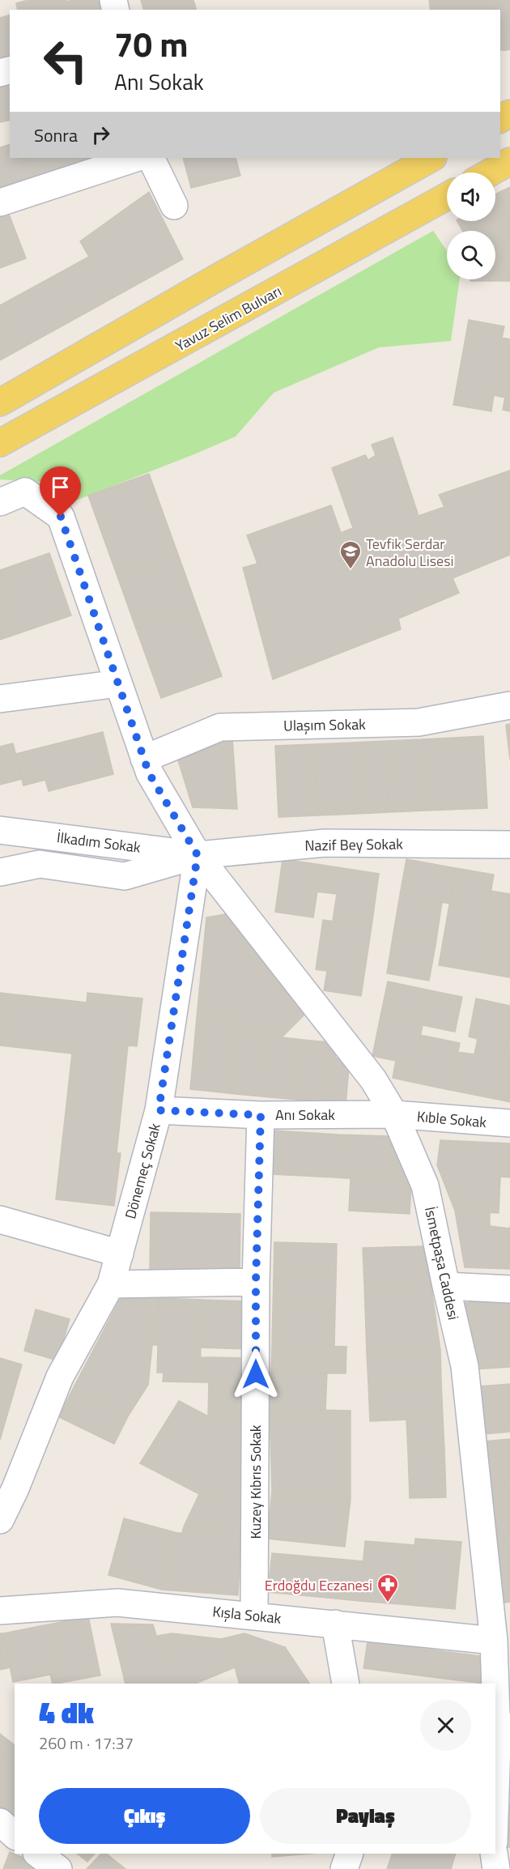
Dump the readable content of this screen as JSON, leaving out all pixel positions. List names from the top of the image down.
{
  "streets": {
    "main road": ["Yavuz Selim Bulvarı"],
    "street": [
      "Ulaşım Sokak",
      "İlkadım Sokak",
      "Nazif Bey Sokak",
      "Anı Sokak",
      "Kıble Sokak",
      "Dönemeç Sokak",
      "İsmetpaşa Caddesi",
      "Kuzey Kıbrıs Sokak",
      "Kışla Sokak"
    ]
  },
  "crossings": [
    ["İlkadım Sokak", "Nazif Bey Sokak"],
    ["İlkadım Sokak", "Dönemeç Sokak"],
    ["İlkadım Sokak", "İsmetpaşa Caddesi"],
    ["Nazif Bey Sokak", "Dönemeç Sokak"],
    ["Nazif Bey Sokak", "İsmetpaşa Caddesi"],
    ["Anı Sokak", "Kıble Sokak"],
    ["Anı Sokak", "Dönemeç Sokak"],
    ["Anı Sokak", "İsmetpaşa Caddesi"],
    ["Anı Sokak", "Kuzey Kıbrıs Sokak"],
    ["Kıble Sokak", "İsmetpaşa Caddesi"],
    ["Dönemeç Sokak", "İsmetpaşa Caddesi"],
    ["İsmetpaşa Caddesi", "Kışla Sokak"],
    ["Kuzey Kıbrıs Sokak", "Kışla Sokak"]
  ],
  "places": {
    "school or university": ["Tevfik Serdar Anadolu Lisesi"],
    "pharmacy": ["Erdoğdu Eczanesi"]
  },
  "page": {
    "turn": ["70 m", "Anı Sokak"],
    "then": "Sonra",
    "heading": ["4 dk", "260 m · 17:37"],
    "buttons": ["Çıkış", "Paylaş"]
  }
}
